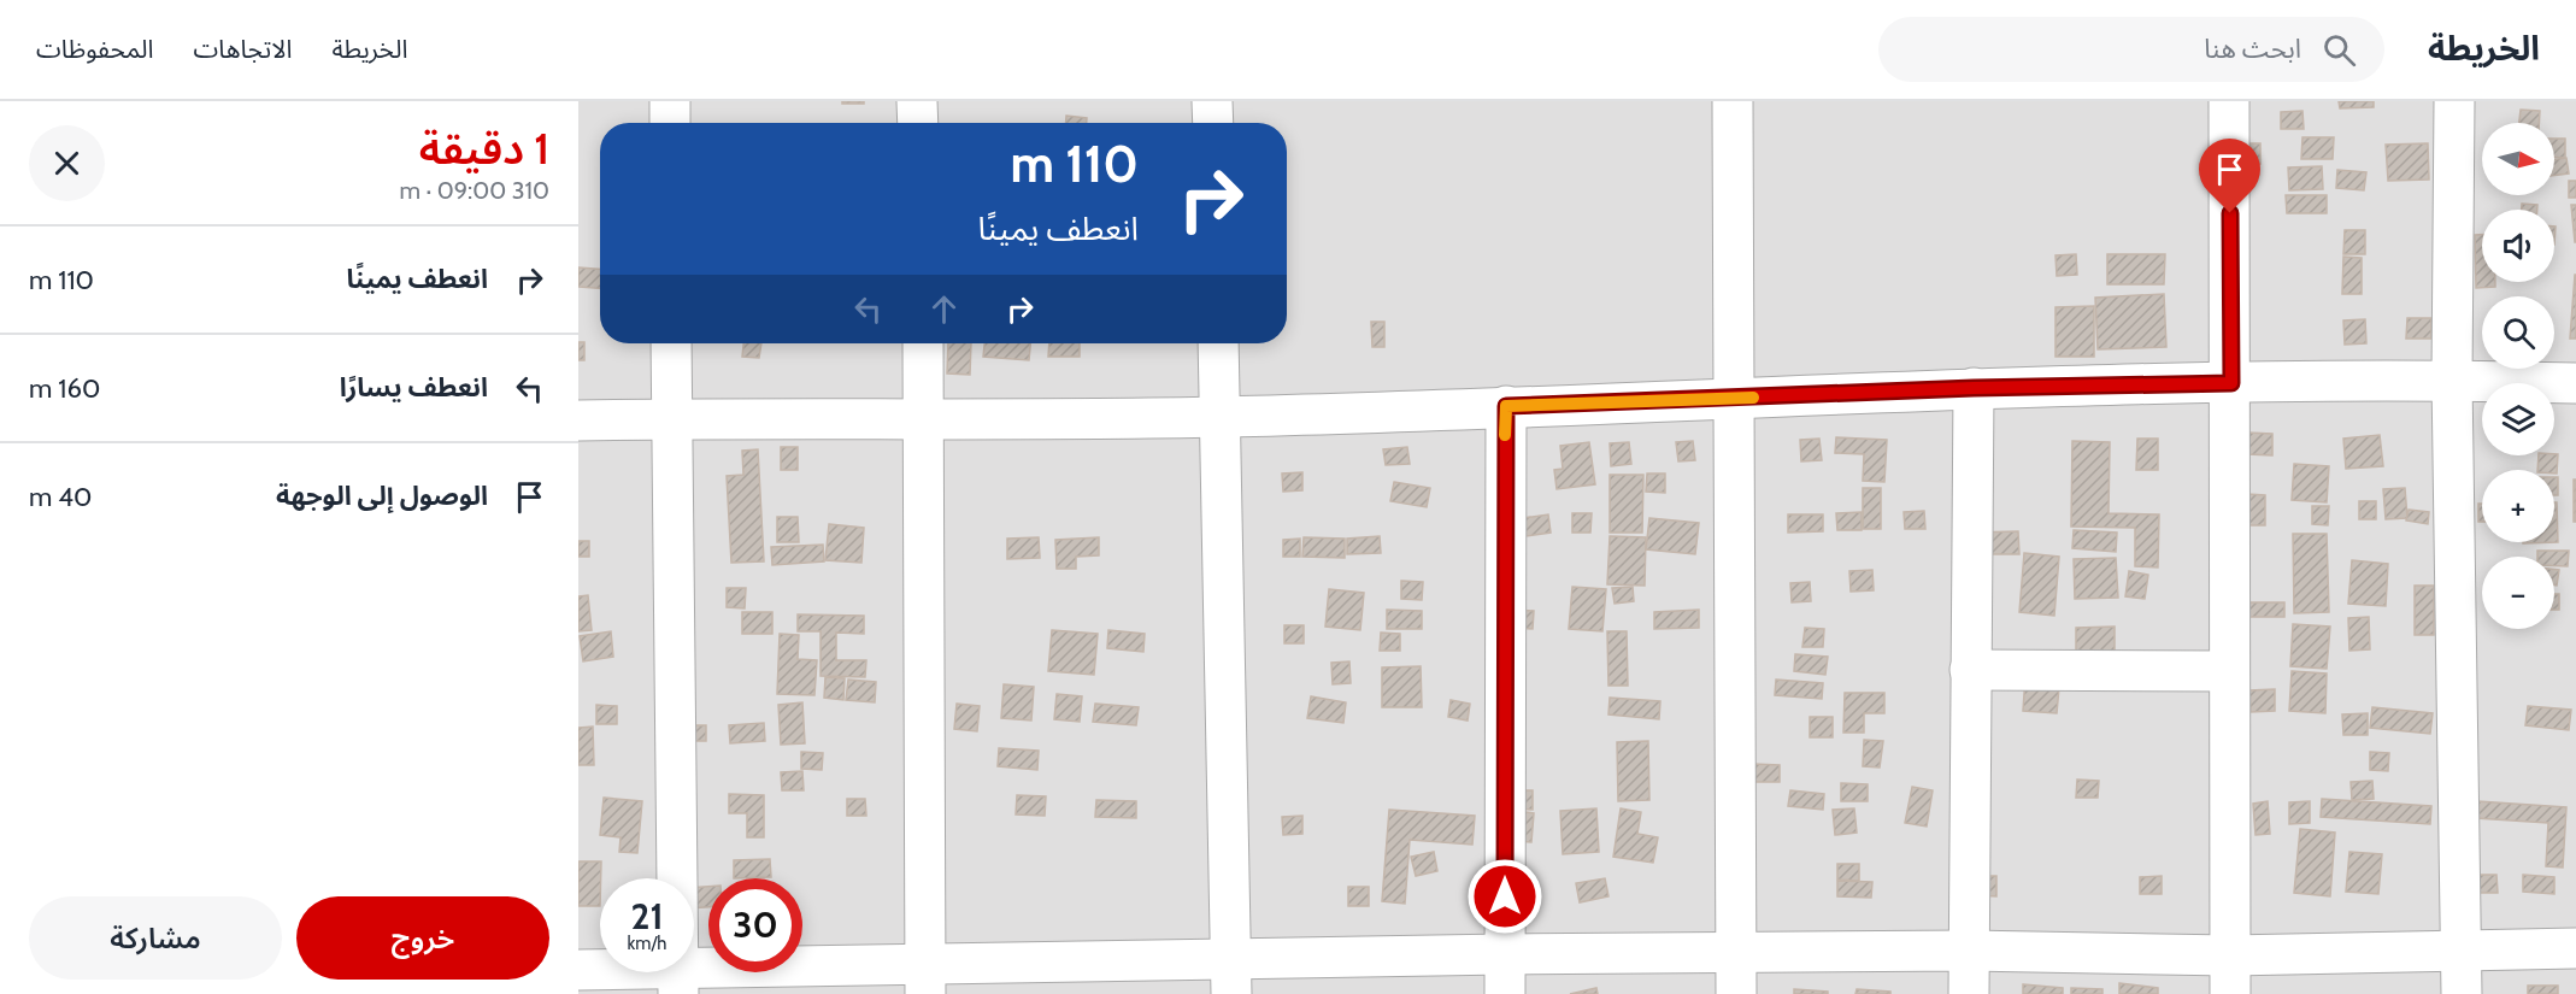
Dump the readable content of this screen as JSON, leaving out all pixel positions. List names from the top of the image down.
{
  "north": "right",
  "page": {
    "header": "الخريطة",
    "search": "ابحث هنا",
    "nav": ["الخريطة", "الاتجاهات", "المحفوظات"],
    "heading": ["1 دقيقة", "310 m · 09:00"],
    "map_buttons": ["+", "−"],
    "turn": ["110 m", "انعطف يمينًا"],
    "list": [
      {
        "name": "انعطف يمينًا",
        "value": "110 m"
      },
      {
        "name": "انعطف يسارًا",
        "value": "160 m"
      },
      {
        "name": "الوصول إلى الوجهة",
        "value": "40 m"
      }
    ],
    "speed": "21 km/h",
    "limit": "30",
    "buttons": ["خروج", "مشاركة"]
  }
}
